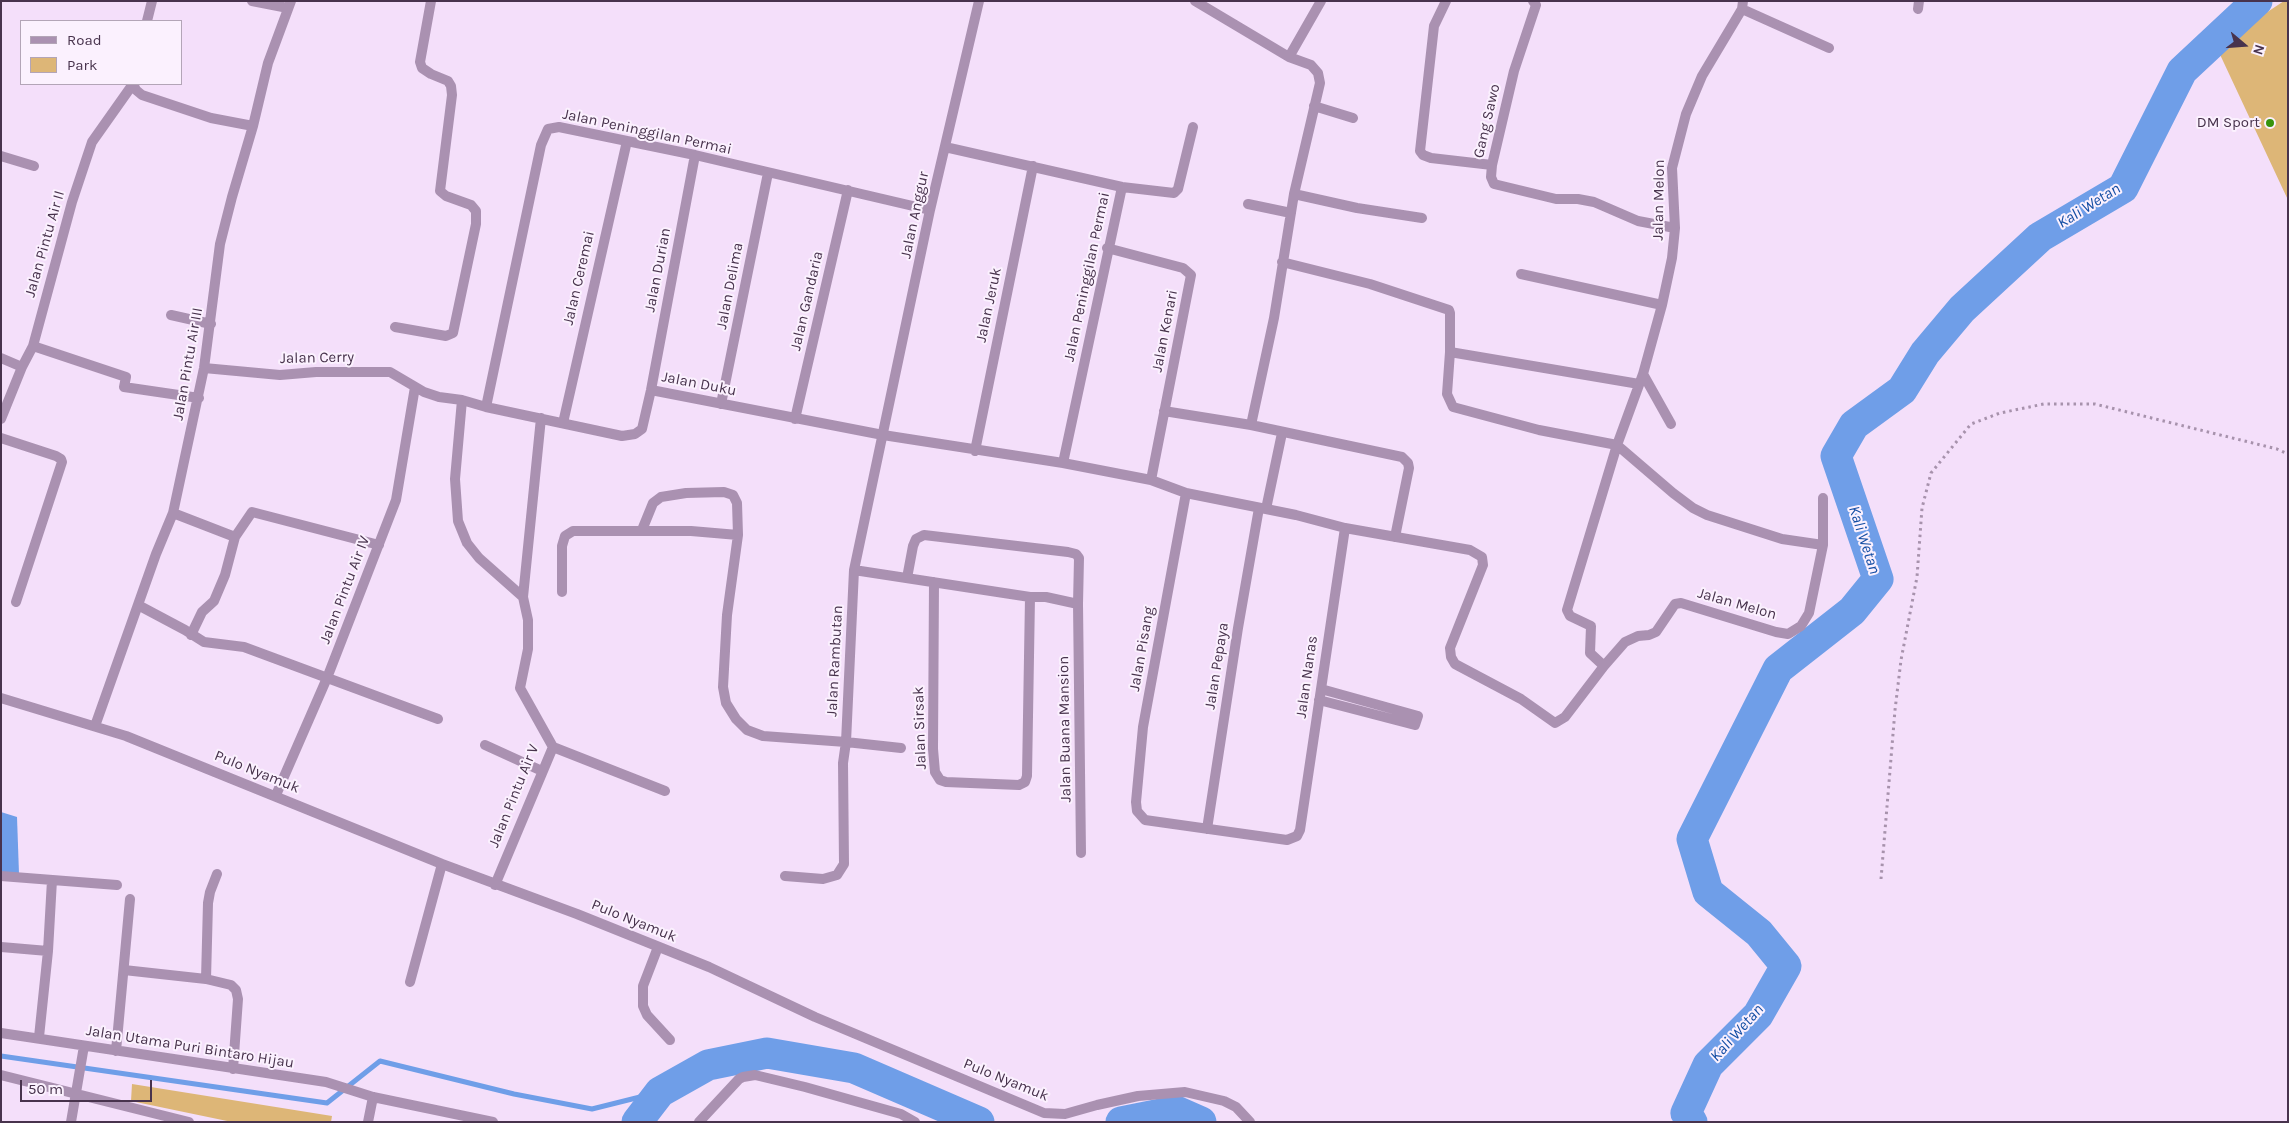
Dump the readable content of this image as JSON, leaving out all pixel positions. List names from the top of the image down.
{
  "streets": {
    "street": [
      "Gang Sawo",
      "Jalan Peninggilan Permai",
      "Jalan Melon",
      "Jalan Anggur",
      "Jalan Pintu Air II",
      "Jalan Durian",
      "Jalan Ceremai",
      "Jalan Delima",
      "Jalan Gandaria",
      "Jalan Jeruk",
      "Jalan Kenari",
      "Jalan Cerry",
      "Jalan Pintu Air III",
      "Jalan Duku",
      "Jalan Pintu Air IV",
      "Jalan Pisang",
      "Jalan Rambutan",
      "Jalan Pepaya",
      "Jalan Nanas",
      "Jalan Sirsak",
      "Jalan Buana Mansion",
      "Pulo Nyamuk",
      "Jalan Pintu Air V",
      "Jalan Utama Puri Bintaro Hijau"
    ]
  },
  "crossings": [
    ["Gang Sawo", "Jalan Melon"],
    ["Jalan Peninggilan Permai", "Jalan Anggur"],
    ["Jalan Peninggilan Permai", "Jalan Durian"],
    ["Jalan Peninggilan Permai", "Jalan Ceremai"],
    ["Jalan Peninggilan Permai", "Jalan Delima"],
    ["Jalan Peninggilan Permai", "Jalan Gandaria"],
    ["Jalan Peninggilan Permai", "Jalan Jeruk"],
    ["Jalan Peninggilan Permai", "Jalan Kenari"],
    ["Jalan Peninggilan Permai", "Jalan Duku"],
    ["Jalan Anggur", "Jalan Duku"],
    ["Jalan Anggur", "Jalan Rambutan"],
    ["Jalan Durian", "Jalan Duku"],
    ["Jalan Ceremai", "Jalan Duku"],
    ["Jalan Delima", "Jalan Duku"],
    ["Jalan Gandaria", "Jalan Duku"],
    ["Jalan Cerry", "Jalan Pintu Air III"],
    ["Jalan Cerry", "Jalan Duku"],
    ["Jalan Cerry", "Jalan Pintu Air IV"],
    ["Jalan Pintu Air III", "Pulo Nyamuk"],
    ["Jalan Duku", "Jalan Pintu Air IV"],
    ["Jalan Duku", "Jalan Rambutan"],
    ["Jalan Pintu Air IV", "Pulo Nyamuk"],
    ["Jalan Pisang", "Jalan Pepaya"],
    ["Jalan Pisang", "Jalan Nanas"],
    ["Jalan Pepaya", "Jalan Nanas"],
    ["Pulo Nyamuk", "Jalan Pintu Air V"]
  ],
  "water": ["Kali Wetan"],
  "places": ["DM Sport"],
  "legend": ["Road", "Park"],
  "scale_bar": "50 m",
  "north": "right"
}
